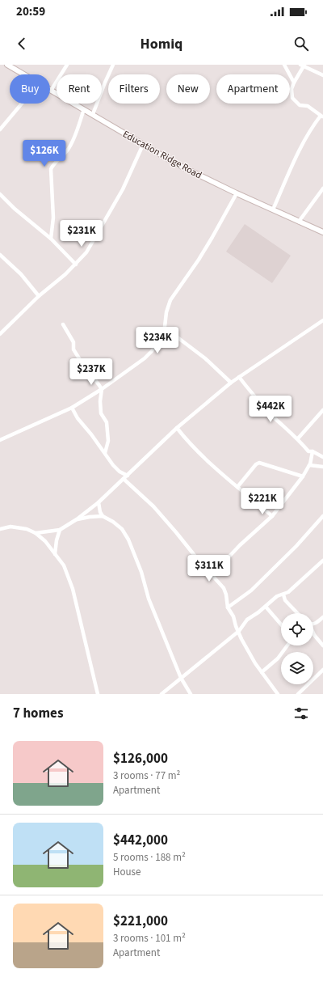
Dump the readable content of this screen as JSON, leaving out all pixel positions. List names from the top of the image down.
{
  "streets": {
    "main road": ["Education Ridge Road"]
  },
  "page": {
    "status": "20:59",
    "header": "Homiq",
    "chip": [
      "Buy",
      "Rent",
      "Filters",
      "New",
      "Apartment"
    ],
    "price": [
      "$126K",
      "$231K",
      "$234K",
      "$237K",
      "$442K",
      "$221K",
      "$311K"
    ],
    "heading": "7 homes",
    "list": [
      {
        "name": "$126,000",
        "note": "3 rooms · 77 m² · Apartment"
      },
      {
        "name": "$442,000",
        "note": "5 rooms · 188 m² · House"
      },
      {
        "name": "$221,000",
        "note": "3 rooms · 101 m² · Apartment"
      }
    ]
  }
}
